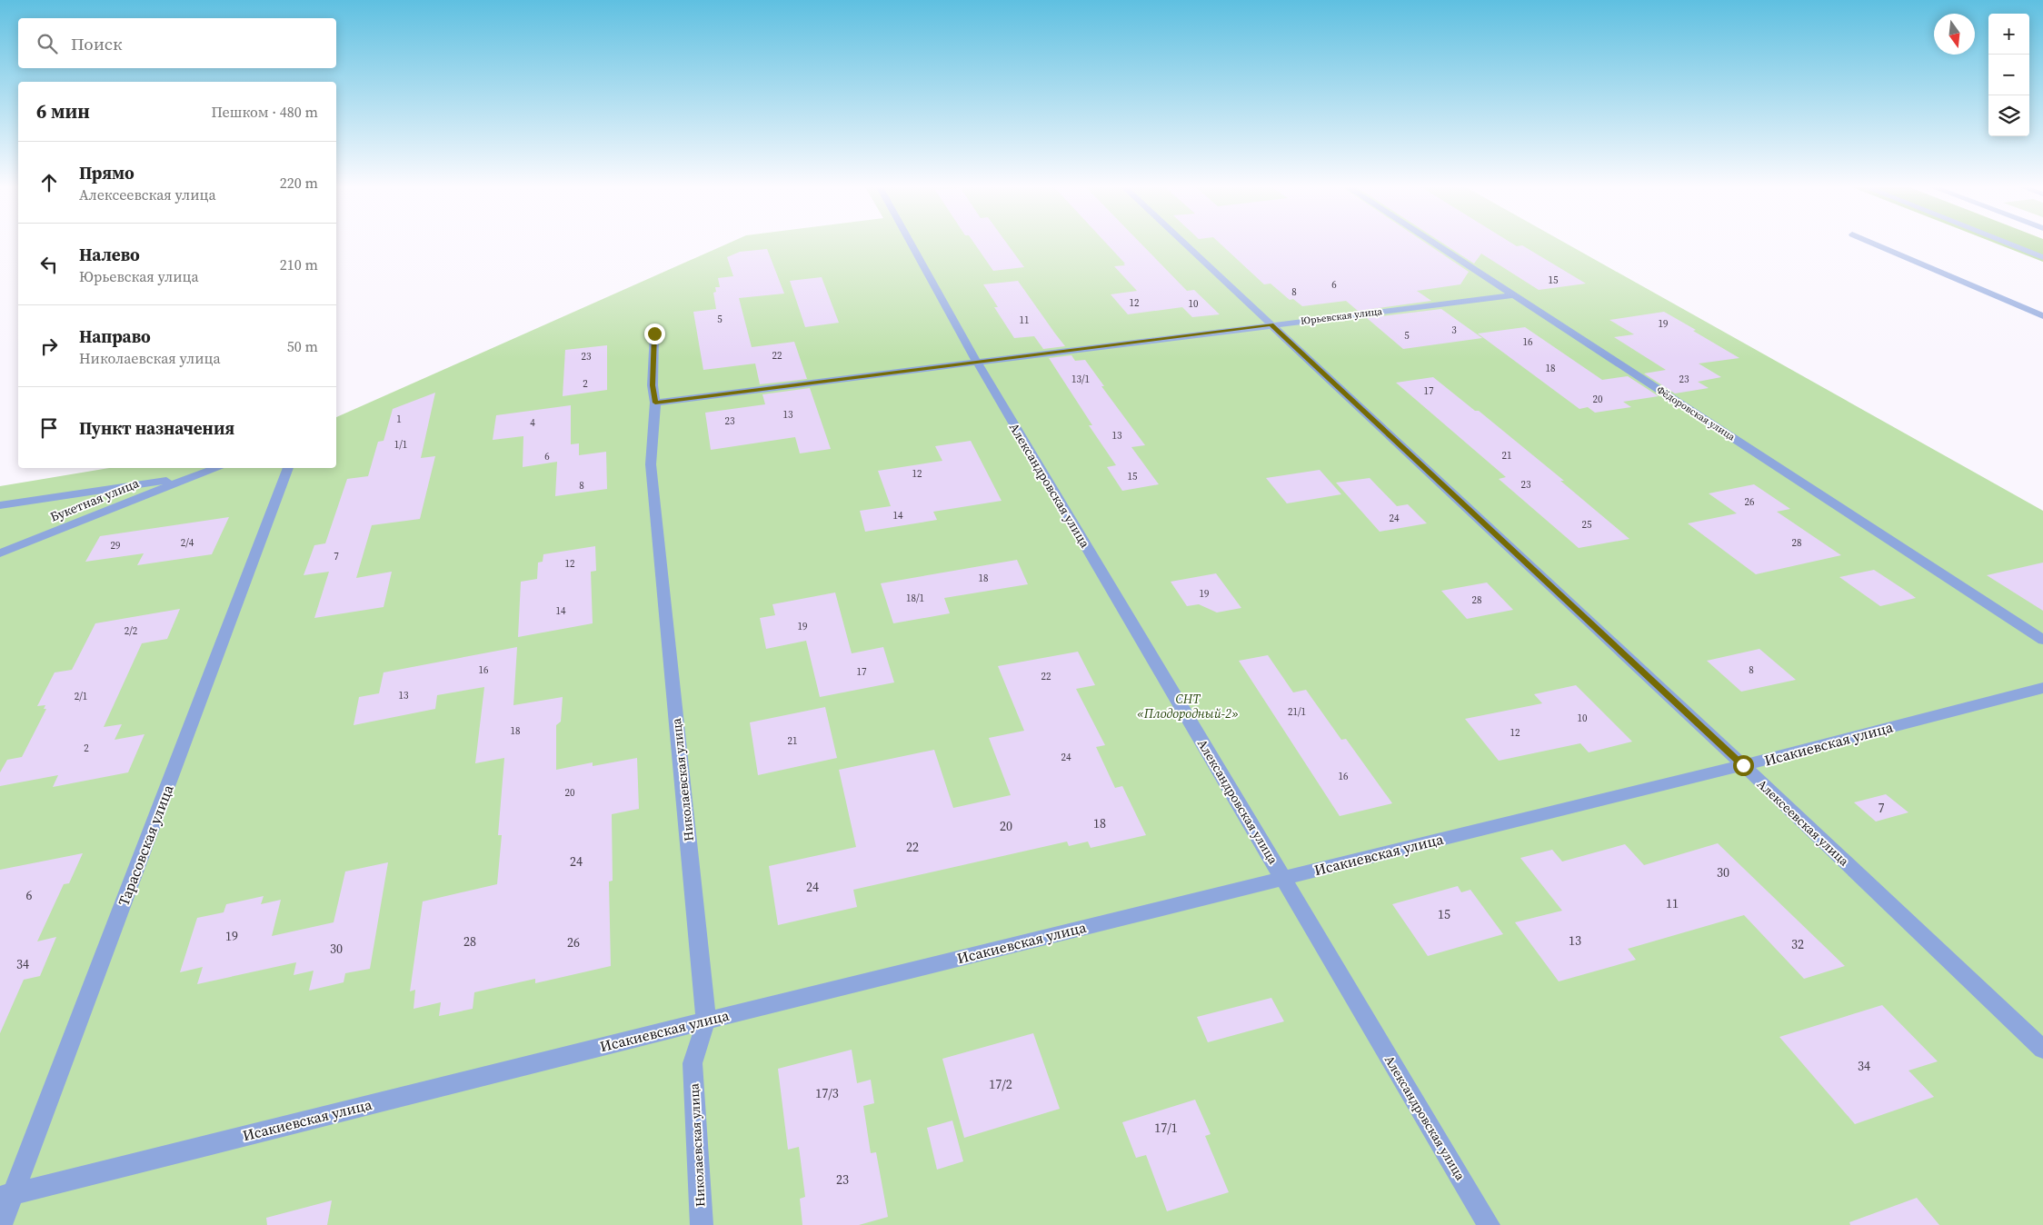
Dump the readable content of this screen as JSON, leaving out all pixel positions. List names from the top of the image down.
{
  "streets": {
    "street": [
      "Юрьевская улица",
      "Фёдоровская улица",
      "Александровская улица",
      "Букетная улица",
      "Исакиевская улица",
      "Николаевская улица",
      "Алексеевская улица",
      "Тарасовская улица"
    ]
  },
  "crossings": [
    ["Юрьевская улица", "Фёдоровская улица"],
    ["Юрьевская улица", "Александровская улица"],
    ["Юрьевская улица", "Николаевская улица"],
    ["Юрьевская улица", "Алексеевская улица"],
    ["Александровская улица", "Исакиевская улица"],
    ["Исакиевская улица", "Николаевская улица"],
    ["Исакиевская улица", "Алексеевская улица"],
    ["Исакиевская улица", "Тарасовская улица"]
  ],
  "parks": ["СНТ «Плодородный-2»"],
  "house_numbers": [
    "15",
    "6",
    "8",
    "12",
    "10",
    "5",
    "11",
    "19",
    "3",
    "5",
    "16",
    "22",
    "23",
    "18",
    "13/1",
    "23",
    "2",
    "17",
    "20",
    "13",
    "1",
    "23",
    "4",
    "13",
    "1/1",
    "21",
    "6",
    "12",
    "15",
    "23",
    "8",
    "26",
    "14",
    "24",
    "25",
    "2/4",
    "28",
    "29",
    "7",
    "12",
    "18",
    "19",
    "18/1",
    "28",
    "14",
    "19",
    "2/2",
    "16",
    "8",
    "17",
    "22",
    "13",
    "2/1",
    "21/1",
    "10",
    "18",
    "12",
    "21",
    "2",
    "24",
    "16",
    "20",
    "7",
    "18",
    "20",
    "22",
    "24",
    "30",
    "24",
    "6",
    "11",
    "15",
    "19",
    "13",
    "28",
    "26",
    "32",
    "30",
    "34",
    "34",
    "17/2",
    "17/3",
    "17/1",
    "23"
  ],
  "north": "bottom",
  "page": {
    "map_buttons": ["+", "−"],
    "search": "Поиск",
    "heading": ["6 мин", "Пешком · 480 m"],
    "list": [
      ["Прямо", "Алексеевская улица", "220 m"],
      ["Налево", "Юрьевская улица", "210 m"],
      ["Направо", "Николаевская улица", "50 m"],
      "Пункт назначения"
    ]
  }
}
